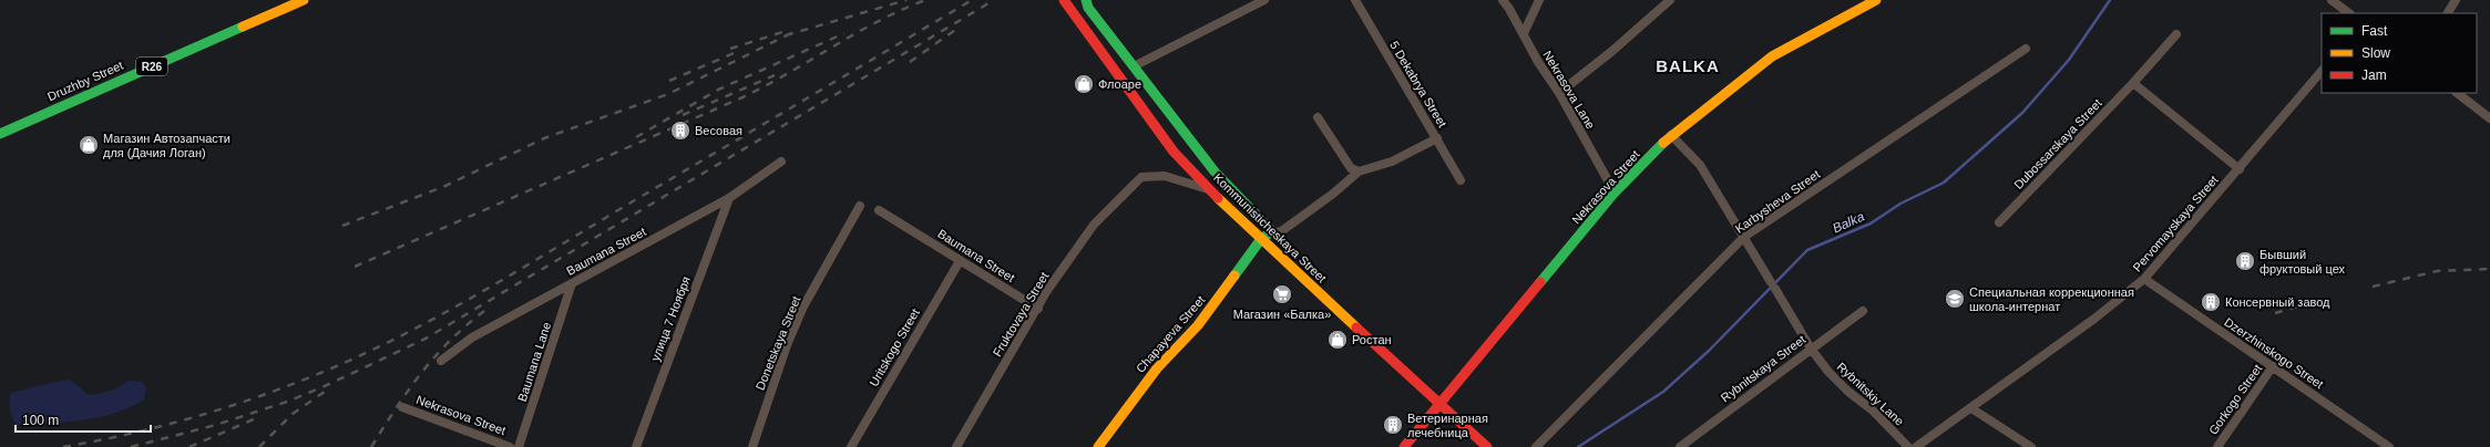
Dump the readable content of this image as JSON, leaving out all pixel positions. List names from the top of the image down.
{
  "streets": {
    "street": [
      "R26",
      "Druzhby Street",
      "5 Dekabrya Street",
      "Nekrasova Lane",
      "Dubossarskaya Street",
      "Nekrasova Street",
      "Karbysheva Street",
      "Pervomayskaya Street",
      "Kommunisticheskaya Street",
      "Baumana Street",
      "Fruktovaya Street",
      "улица 7 Ноября",
      "Chapayeva Street",
      "Donetskaya Street",
      "Uritskogo Street",
      "Dzerzhinskogo Street",
      "Baumana Lane",
      "Rybnitskaya Street",
      "Rybnitskiy Lane",
      "Gorkogo Street"
    ]
  },
  "crossings": [
    ["Nekrasova Lane", "Nekrasova Street"],
    ["Nekrasova Street", "Kommunisticheskaya Street"],
    ["Nekrasova Street", "Rybnitskiy Lane"],
    ["Karbysheva Street", "Rybnitskiy Lane"],
    ["Pervomayskaya Street", "Dzerzhinskogo Street"],
    ["Kommunisticheskaya Street", "Fruktovaya Street"],
    ["Kommunisticheskaya Street", "Chapayeva Street"],
    ["Baumana Street", "Fruktovaya Street"],
    ["Baumana Street", "улица 7 Ноября"],
    ["Baumana Street", "Uritskogo Street"],
    ["Baumana Street", "Baumana Lane"],
    ["Dzerzhinskogo Street", "Gorkogo Street"],
    ["Rybnitskaya Street", "Rybnitskiy Lane"]
  ],
  "districts": ["BALKA"],
  "water": ["Balka"],
  "places": {
    "shop": ["Флоаре", "Магазин Автозапчасти для (Дачия Логан)", "Ростан"],
    "building": [
      "Весовая",
      "Бывший фруктовый цех",
      "Консервный завод",
      "Ветеринарная лечебница"
    ],
    "supermarket": ["Магазин «Балка»"],
    "school or university": ["Специальная коррекционная школа-интернат"]
  },
  "legend": ["Fast", "Slow", "Jam"],
  "scale_bar": "100 m"
}
